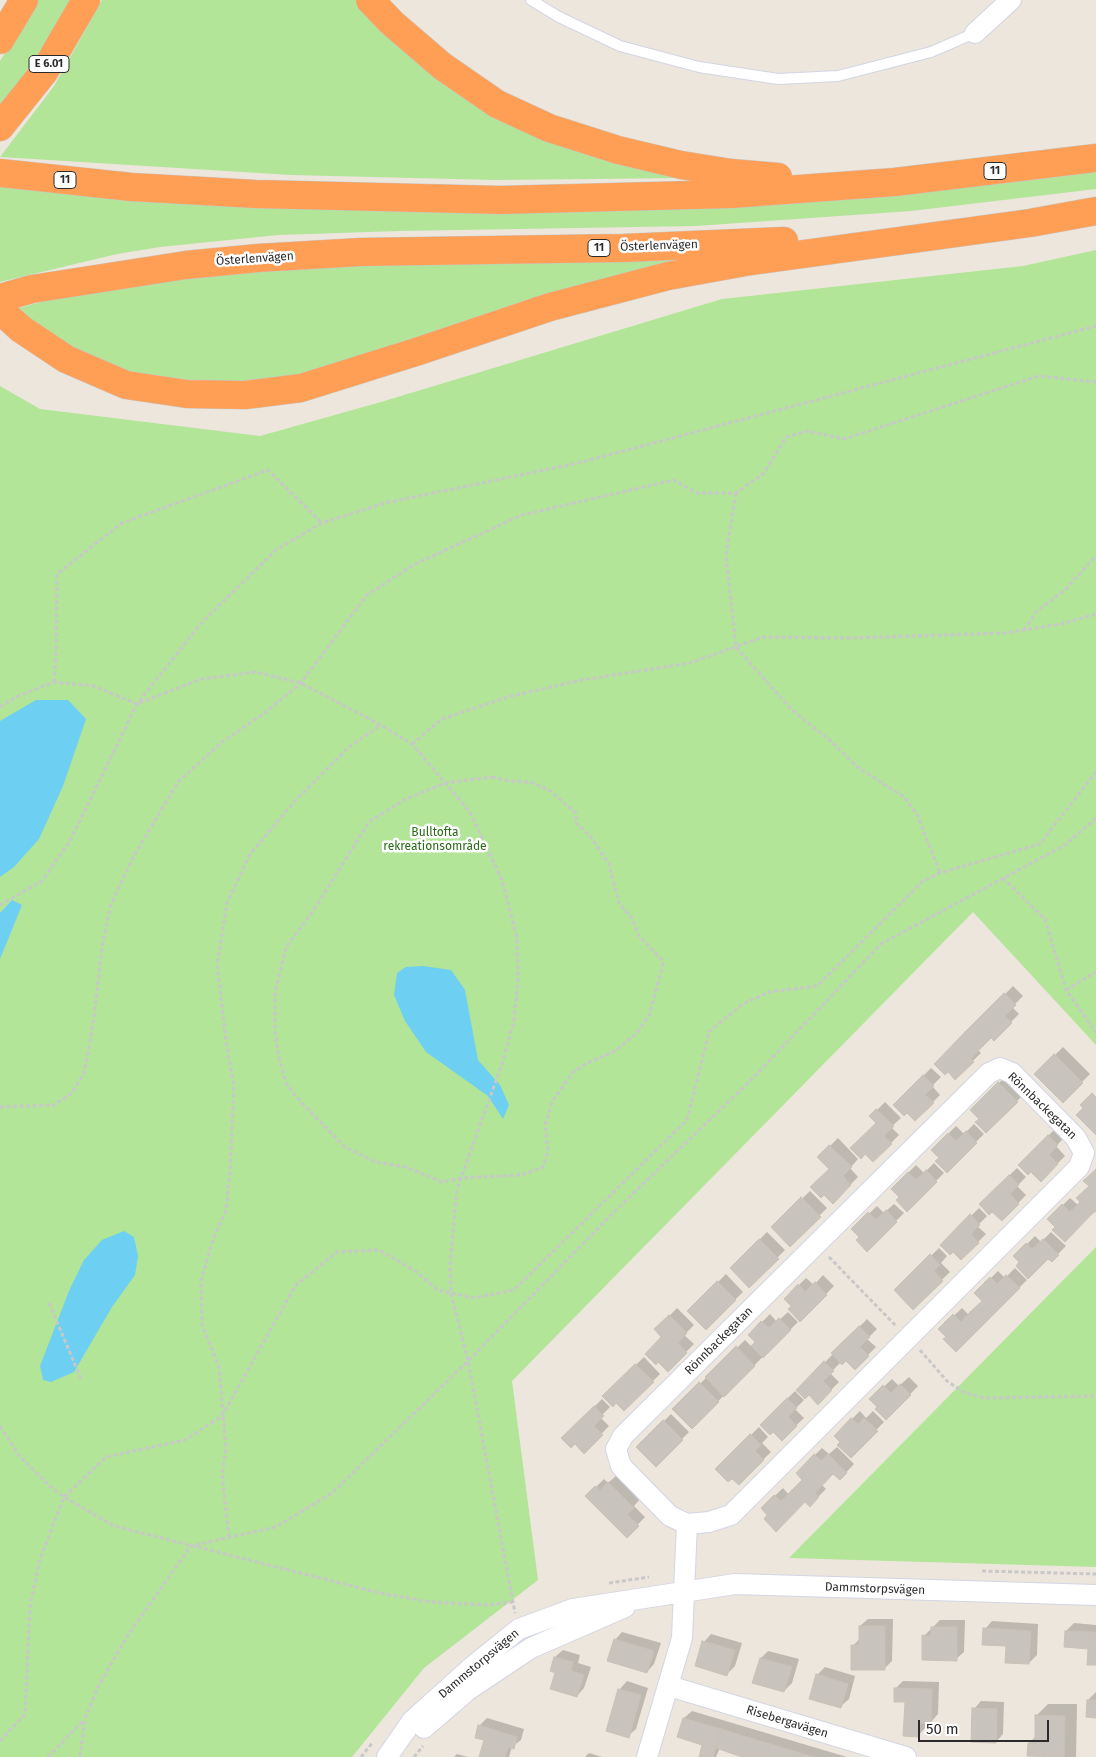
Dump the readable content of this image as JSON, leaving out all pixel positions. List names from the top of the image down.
{
  "streets": {
    "highway": ["E 6.01", "11", "Österlenvägen"],
    "street": ["Rönnbackegatan", "Dammstorpsvägen", "Risebergavägen"]
  },
  "parks": ["Bulltofta rekreationsområde"],
  "scale_bar": "50 m"
}
